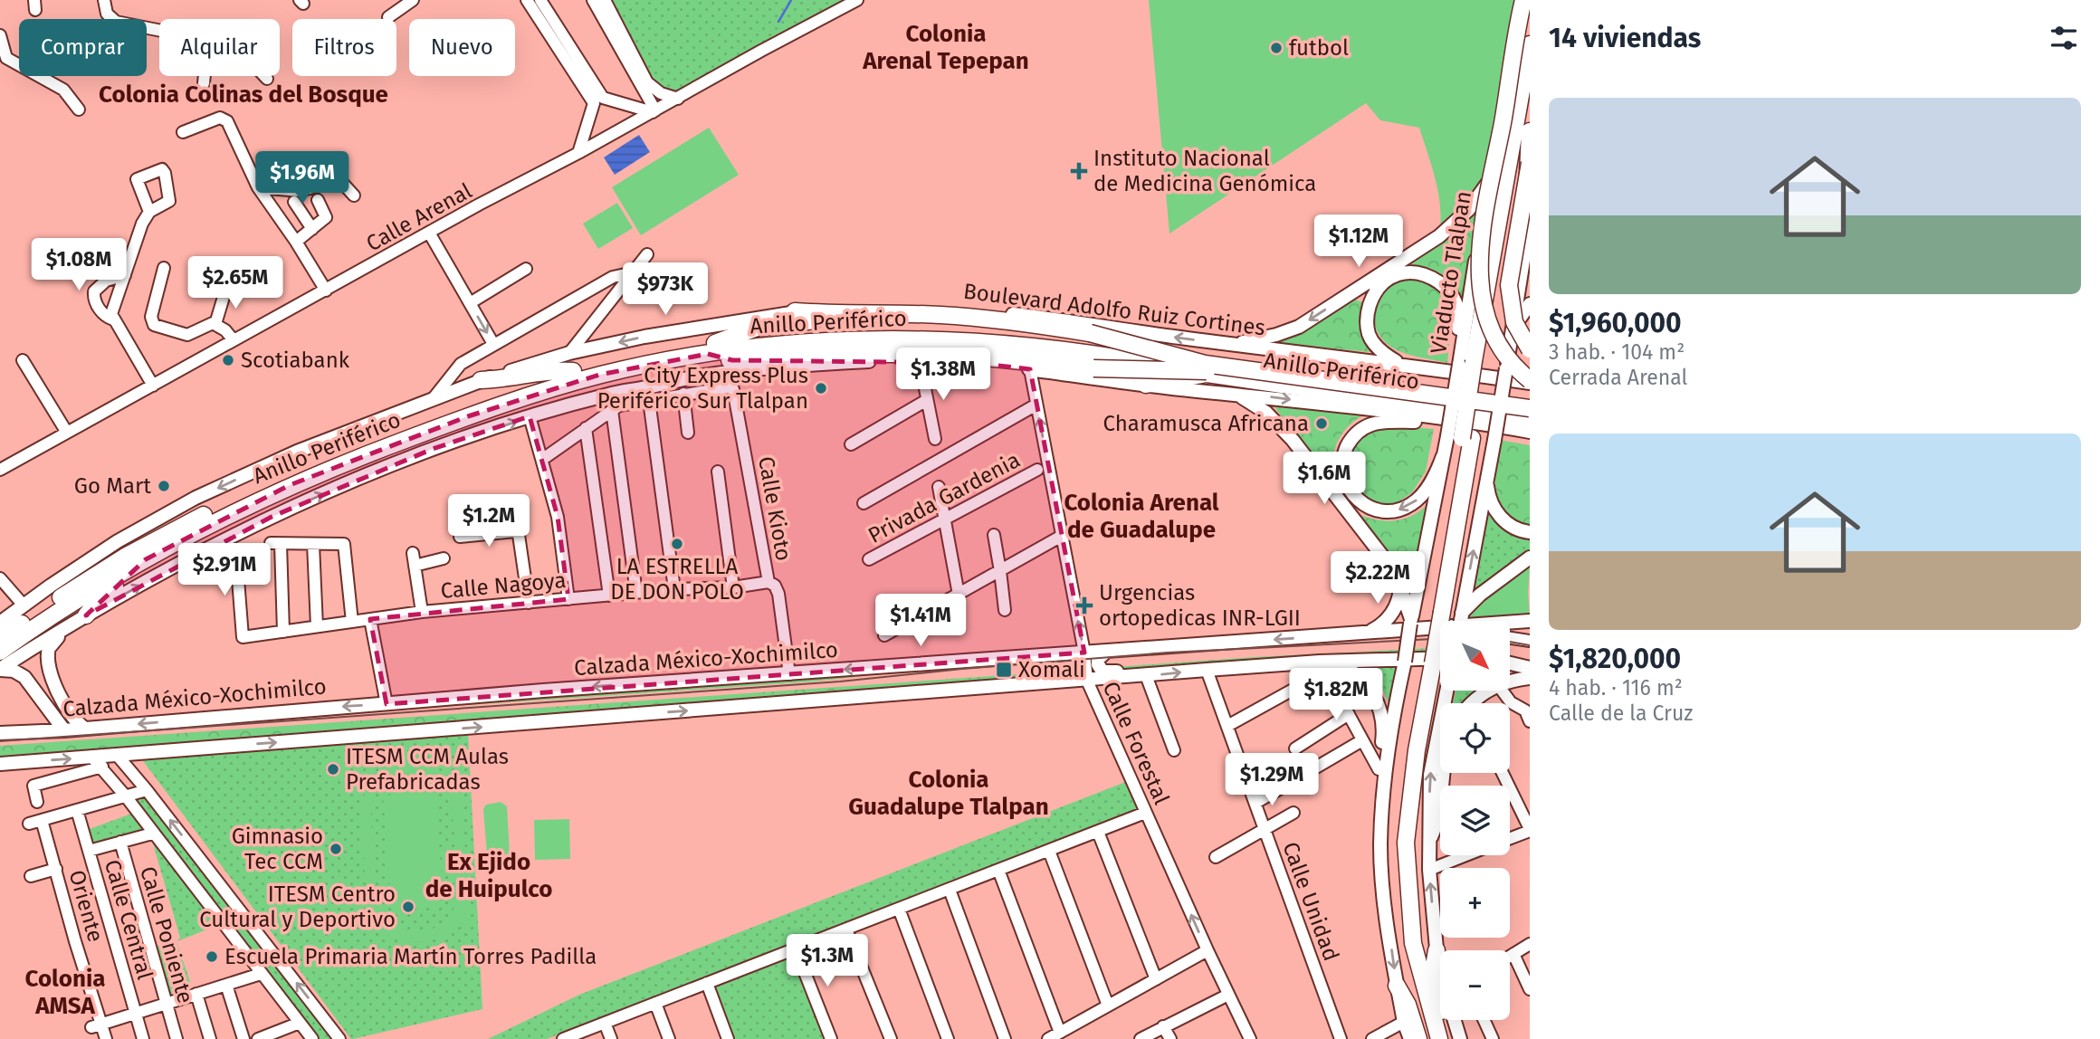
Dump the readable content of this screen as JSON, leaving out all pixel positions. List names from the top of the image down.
{
  "streets": {
    "highway": ["Viaducto Tlalpan", "Anillo Periférico"],
    "main road": ["Boulevard Adolfo Ruiz Cortines", "Calzada México-Xochimilco"],
    "street": [
      "Calle Arenal",
      "Privada Gardenia",
      "Calle Kioto",
      "Calle Nagoya",
      "Calle Forestal",
      "Calle Unidad",
      "Oriente",
      "Calle Central",
      "Calle Poniente"
    ]
  },
  "crossings": [
    ["Boulevard Adolfo Ruiz Cortines", "Anillo Periférico"],
    ["Boulevard Adolfo Ruiz Cortines", "Calle Kioto"],
    ["Boulevard Adolfo Ruiz Cortines", "Calle Forestal"],
    ["Calle Kioto", "Calle Nagoya"],
    ["Calle Kioto", "Calzada México-Xochimilco"],
    ["Calzada México-Xochimilco", "Calle Forestal"]
  ],
  "districts": [
    "Colonia Arenal Tepepan",
    "Colonia Colinas del Bosque",
    "Colonia Arenal de Guadalupe",
    "Colonia Guadalupe Tlalpan",
    "Ex Ejido de Huipulco",
    "Colonia AMSA"
  ],
  "places": {
    "other": [
      "futbol",
      "Scotiabank",
      "City Express Plus Periférico Sur Tlalpan",
      "Charamusca Africana",
      "Go Mart",
      "LA ESTRELLA DE DON POLO",
      "ITESM CCM Aulas Prefabricadas",
      "Gimnasio Tec CCM",
      "ITESM Centro Cultural y Deportivo",
      "Escuela Primaria Martín Torres Padilla"
    ],
    "health": ["Instituto Nacional de Medicina Genómica", "Urgencias ortopedicas INR-LGII"],
    "transit": ["Xomali"]
  },
  "north": "bottom right",
  "page": {
    "heading": "14 viviendas",
    "chip": [
      "Comprar",
      "Alquilar",
      "Filtros",
      "Nuevo"
    ],
    "list": [
      {
        "name": "$1,960,000",
        "note": "3 hab. · 104 m² · Cerrada Arenal"
      },
      {
        "name": "$1,820,000",
        "note": "4 hab. · 116 m² · Calle de la Cruz"
      }
    ],
    "price": [
      "$1.96M",
      "$1.12M",
      "$1.08M",
      "$2.65M",
      "$973K",
      "$1.38M",
      "$1.6M",
      "$1.2M",
      "$2.91M",
      "$2.22M",
      "$1.41M",
      "$1.82M",
      "$1.29M",
      "$1.3M"
    ],
    "map_buttons": ["+", "−"]
  }
}
